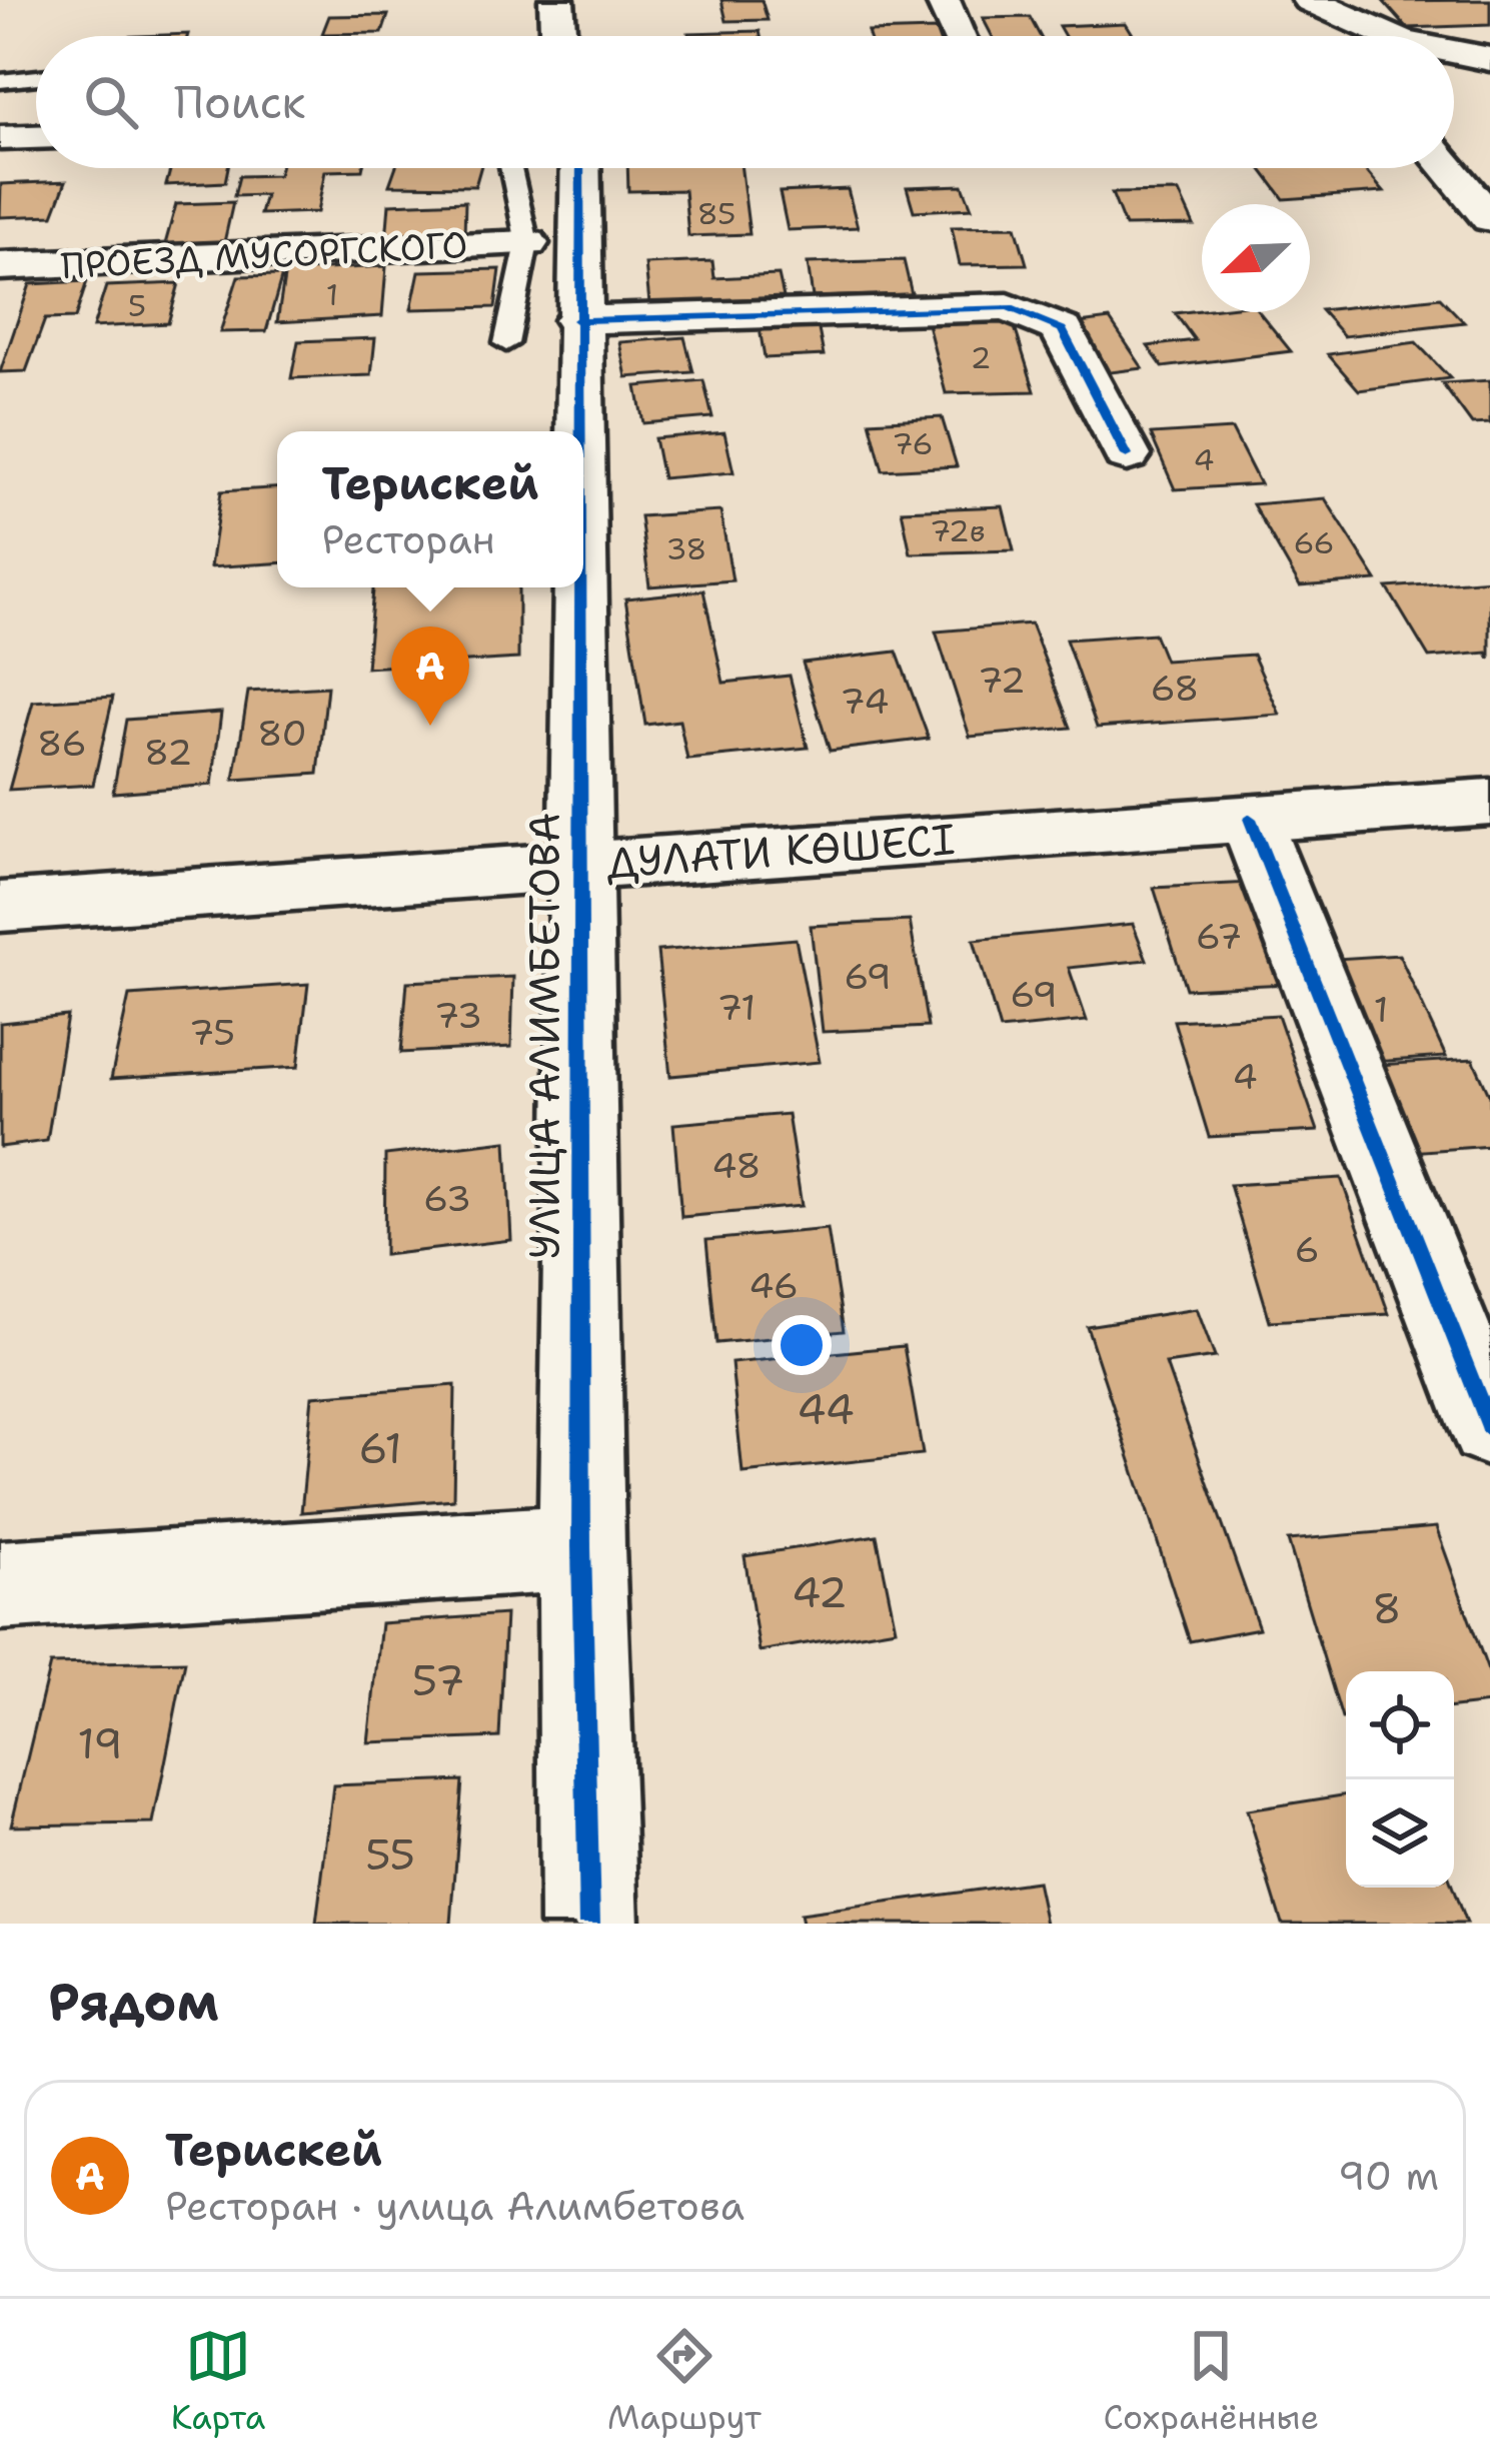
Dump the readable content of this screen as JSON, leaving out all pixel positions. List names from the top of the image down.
{
  "streets": {
    "street": ["ПРОЕЗД МУСОРГСКОГО", "ДУЛАТИ КӨШЕСІ", "УЛИЦА АЛИМБЕТОВА"]
  },
  "crossings": [
    ["ДУЛАТИ КӨШЕСІ", "УЛИЦА АЛИМБЕТОВА"]
  ],
  "house_numbers": [
    "85",
    "1",
    "5",
    "2",
    "76",
    "4",
    "72в",
    "66",
    "38",
    "72",
    "68",
    "74",
    "80",
    "86",
    "82",
    "67",
    "69",
    "69",
    "71",
    "1",
    "73",
    "75",
    "4",
    "48",
    "63",
    "6",
    "46",
    "44",
    "61",
    "42",
    "8",
    "57",
    "19",
    "55"
  ],
  "north": "bottom left",
  "page": {
    "search": "Поиск",
    "popup": ["Терискей", "Ресторан"],
    "pins": "A",
    "heading": "Рядом",
    "list": [
      {
        "mark": "A",
        "name": "Терискей",
        "note": "Ресторан · улица Алимбетова",
        "value": "90 m"
      }
    ],
    "nav": ["Карта", "Маршрут", "Сохранённые"]
  }
}
